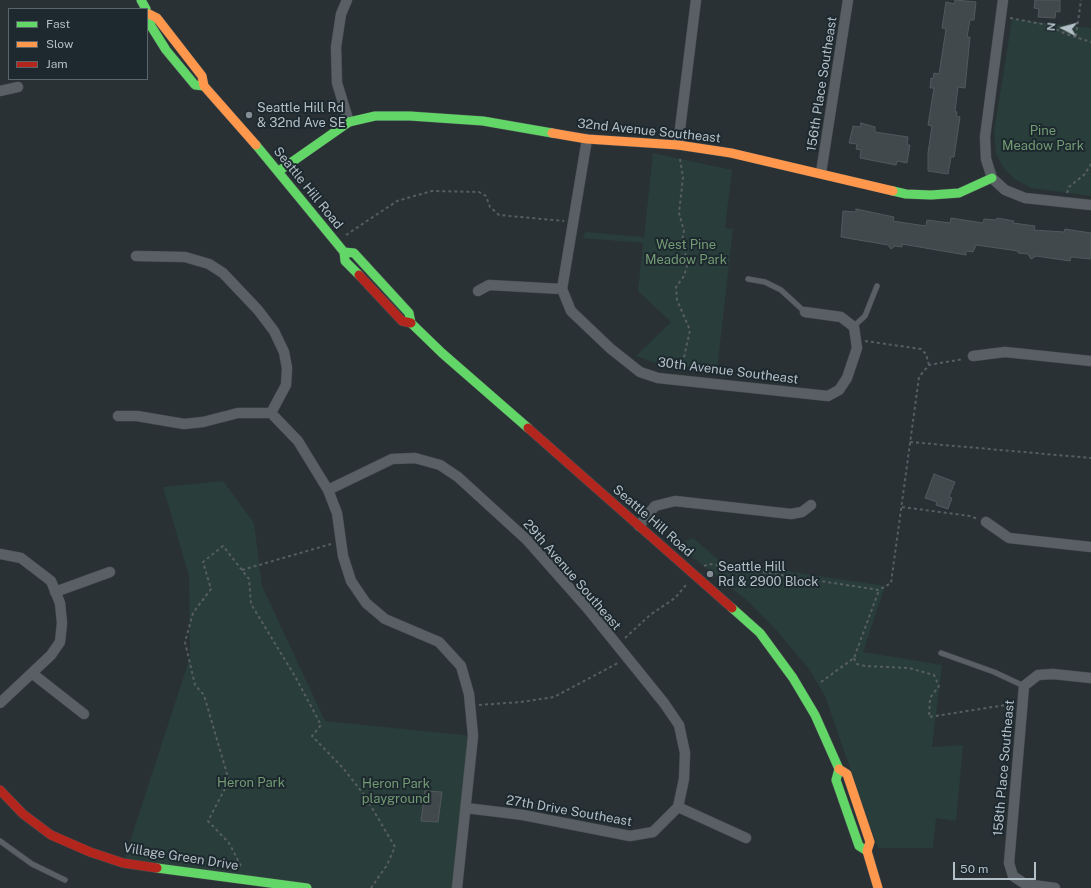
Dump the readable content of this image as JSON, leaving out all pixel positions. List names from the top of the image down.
{
  "streets": {
    "main road": ["32nd Avenue Southeast", "Seattle Hill Road", "Village Green Drive"],
    "street": [
      "156th Place Southeast",
      "30th Avenue Southeast",
      "29th Avenue Southeast",
      "158th Place Southeast",
      "27th Drive Southeast"
    ]
  },
  "crossings": [
    ["156th Place Southeast", "32nd Avenue Southeast"],
    ["32nd Avenue Southeast", "Seattle Hill Road"],
    ["29th Avenue Southeast", "27th Drive Southeast"]
  ],
  "parks": [
    "Pine Meadow Park",
    "West Pine Meadow Park",
    "Heron Park",
    "Heron Park playground"
  ],
  "places": ["Seattle Hill Rd & 32nd Ave SE", "Seattle Hill Rd & 2900 Block"],
  "legend": ["Fast", "Slow", "Jam"],
  "scale_bar": "50 m",
  "north": "left"
}
